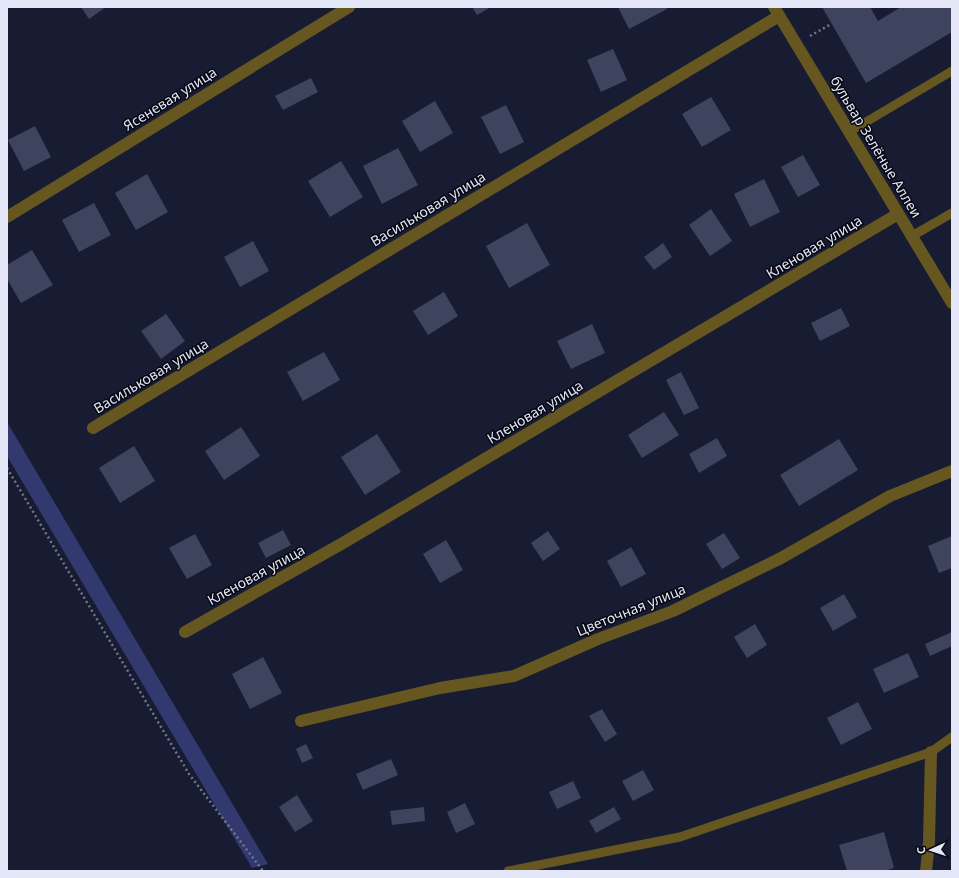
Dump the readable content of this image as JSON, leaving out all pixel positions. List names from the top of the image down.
{
  "streets": {
    "street": [
      "Ясеневая улица",
      "бульвар Зелёные Аллеи",
      "Васильковая улица",
      "Кленовая улица",
      "Цветочная улица"
    ]
  },
  "crossings": [
    ["бульвар Зелёные Аллеи", "Васильковая улица"],
    ["бульвар Зелёные Аллеи", "Кленовая улица"]
  ],
  "north": "left"
}
